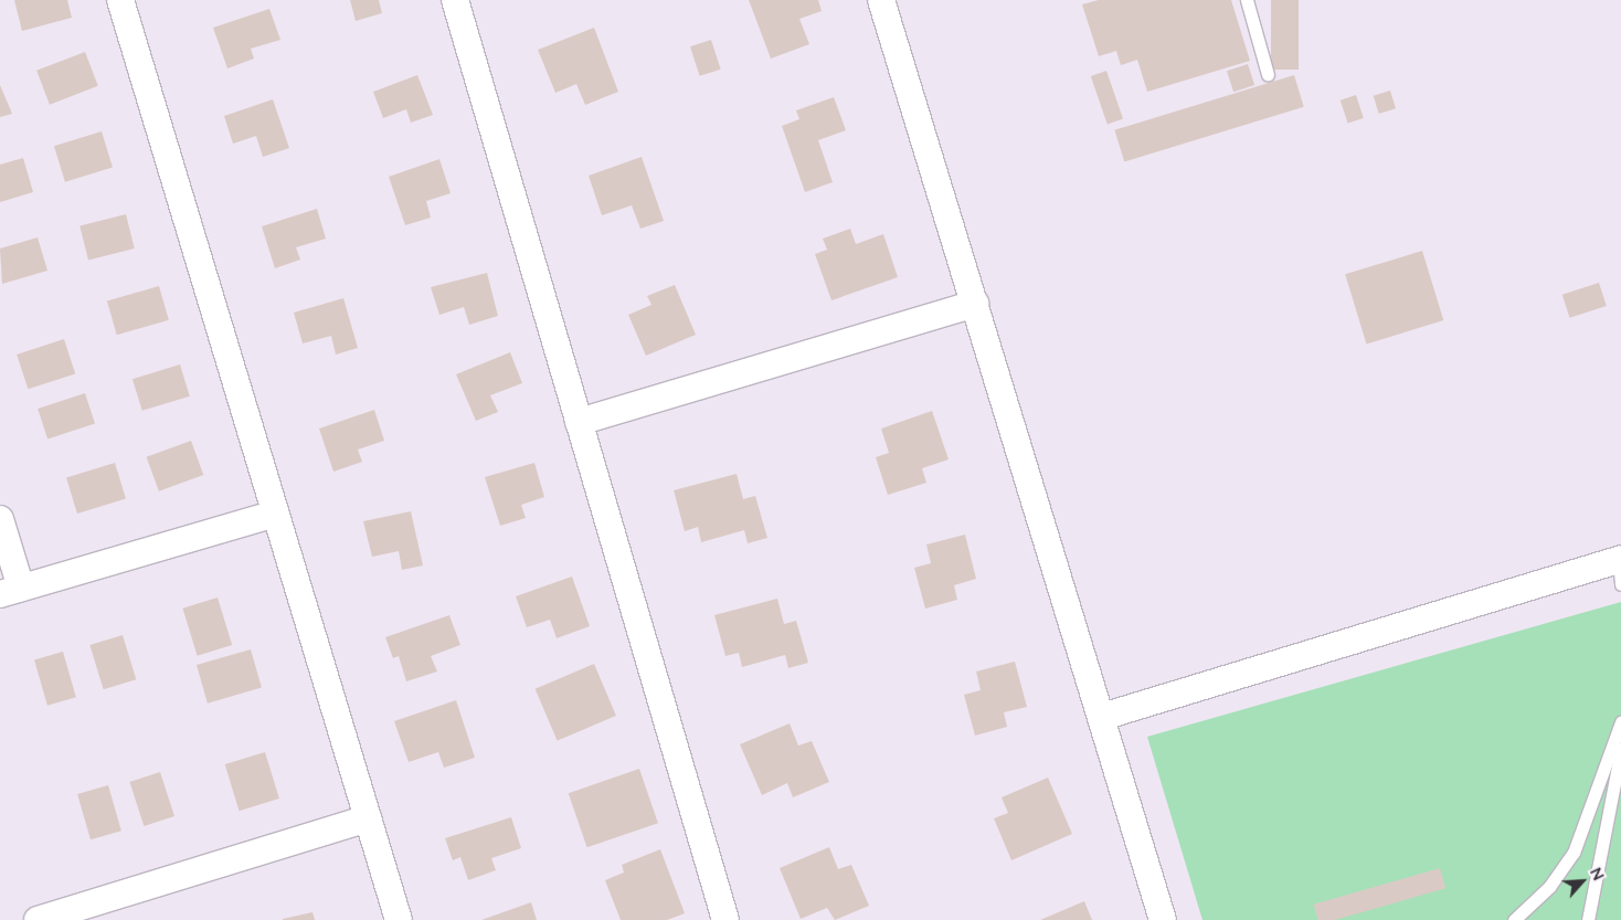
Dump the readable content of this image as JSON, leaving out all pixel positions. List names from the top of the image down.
{
  "north": "top right"
}
